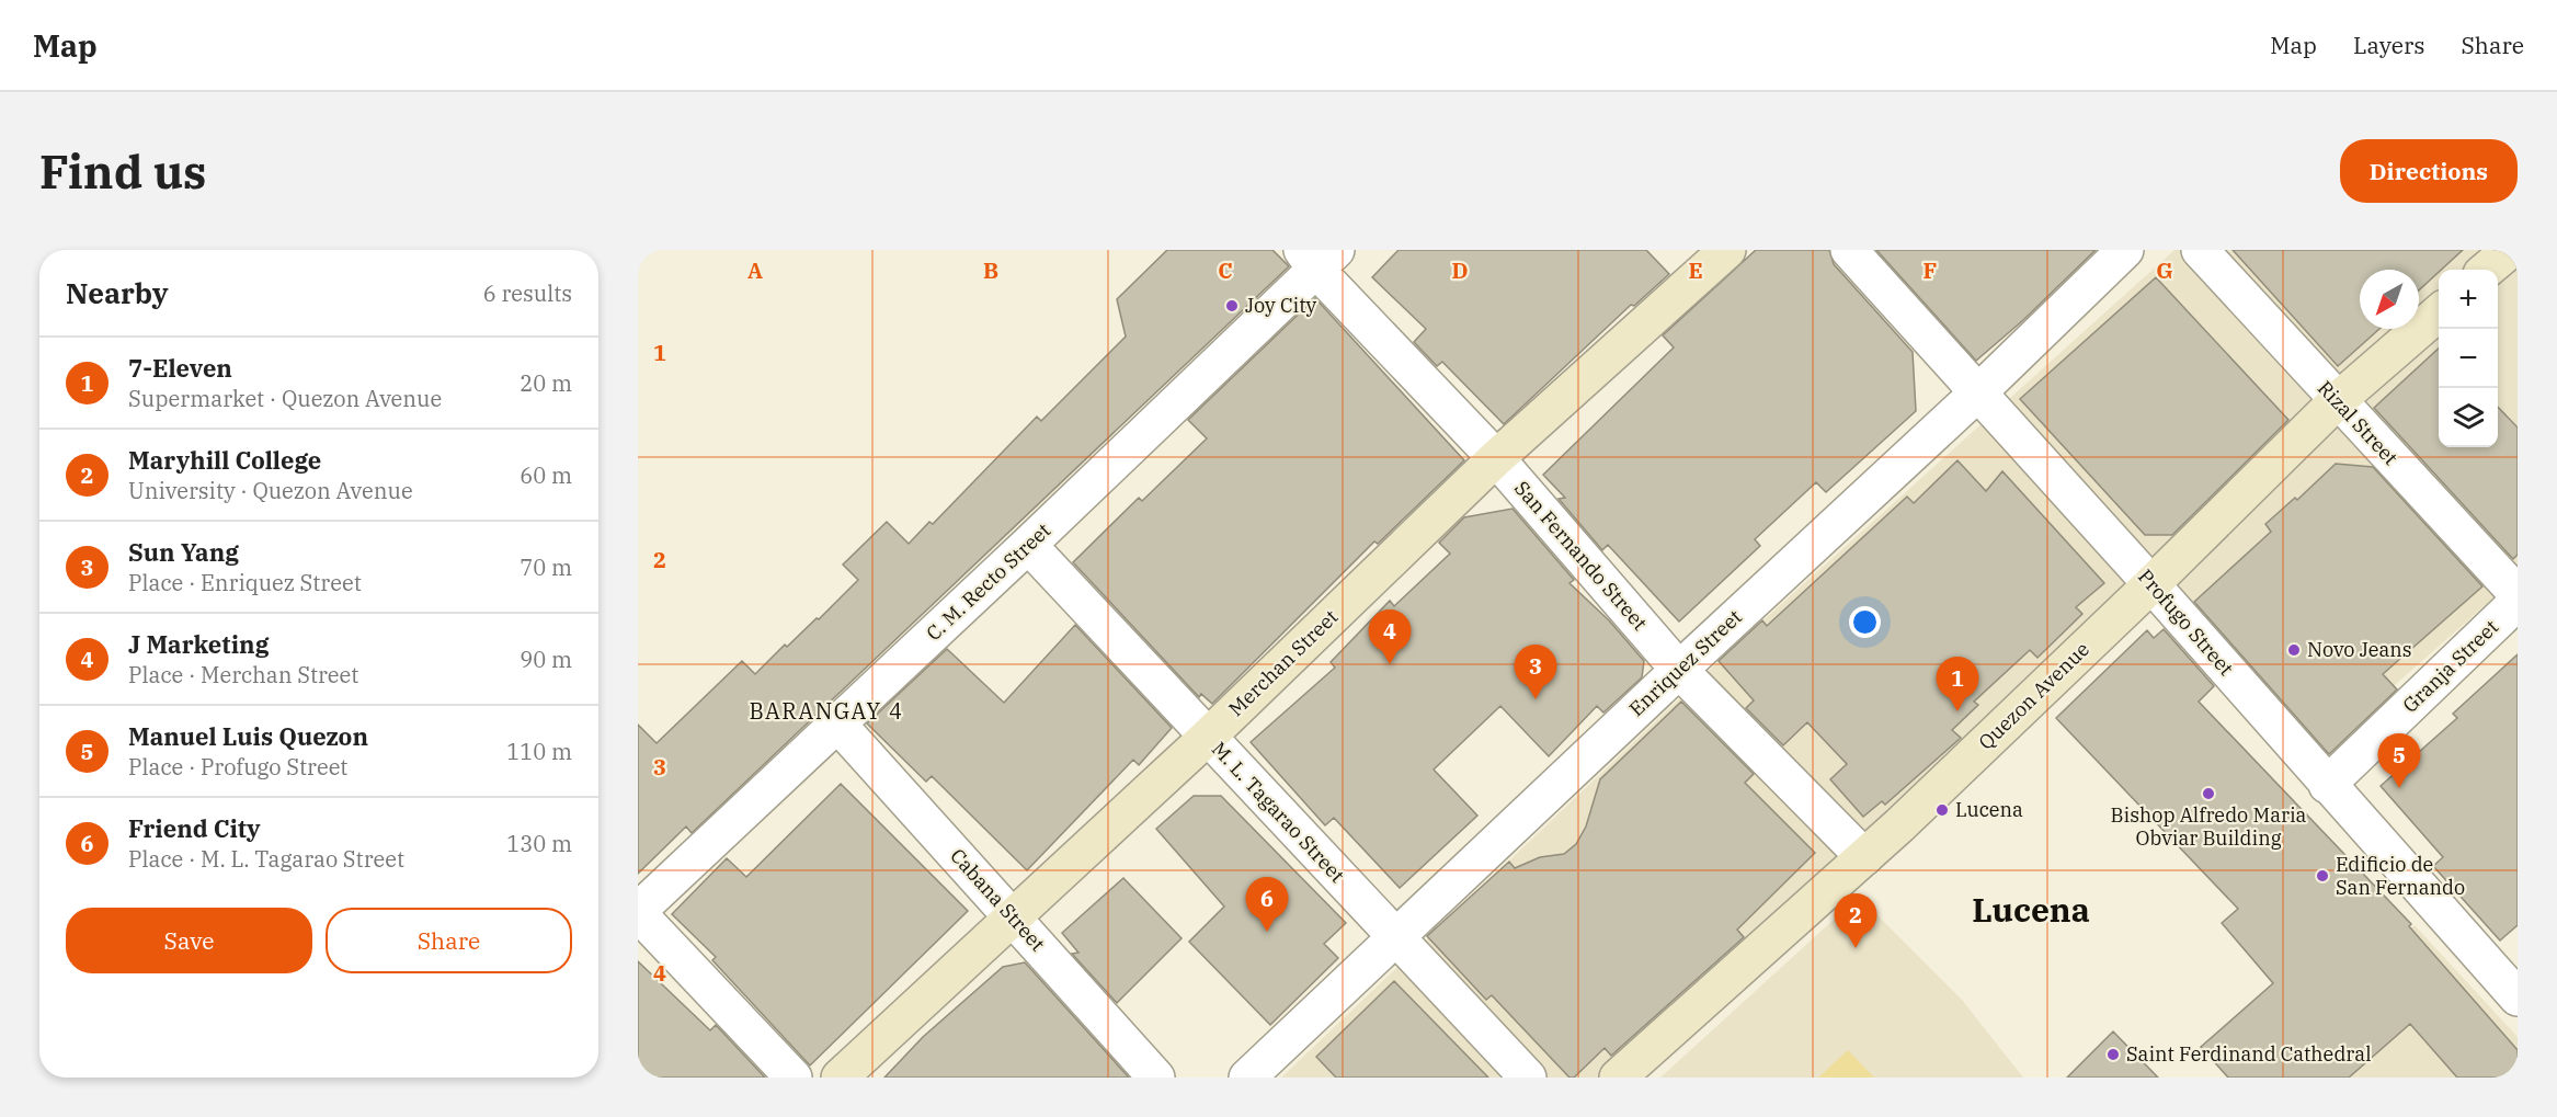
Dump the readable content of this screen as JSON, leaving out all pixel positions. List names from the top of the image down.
{
  "streets": {
    "main road": ["Merchan Street", "Quezon Avenue"],
    "street": [
      "Rizal Street",
      "San Fernando Street",
      "C. M. Recto Street",
      "Profugo Street",
      "Enriquez Street",
      "Granja Street",
      "M. L. Tagarao Street",
      "Cabana Street"
    ]
  },
  "crossings": [
    ["Rizal Street", "Quezon Avenue"],
    ["San Fernando Street", "C. M. Recto Street"],
    ["San Fernando Street", "Merchan Street"],
    ["San Fernando Street", "Enriquez Street"],
    ["San Fernando Street", "Quezon Avenue"],
    ["C. M. Recto Street", "M. L. Tagarao Street"],
    ["C. M. Recto Street", "Cabana Street"],
    ["Profugo Street", "Enriquez Street"],
    ["Profugo Street", "Granja Street"],
    ["Profugo Street", "Quezon Avenue"],
    ["Merchan Street", "M. L. Tagarao Street"],
    ["Merchan Street", "Cabana Street"],
    ["Enriquez Street", "M. L. Tagarao Street"]
  ],
  "districts": ["BARANGAY 4", "Lucena"],
  "places": [
    "Joy City",
    "Novo Jeans",
    "Bishop Alfredo Maria Obviar Building",
    "Lucena",
    "Edificio de San Fernando",
    "Saint Ferdinand Cathedral"
  ],
  "north": "bottom left",
  "page": {
    "header": "Map",
    "nav": ["Map", "Layers", "Share"],
    "buttons": [
      "Directions",
      ["Save", "Share"]
    ],
    "title": "Find us",
    "heading": ["Nearby", "6 results"],
    "map_buttons": ["+", "−"],
    "list": [
      {
        "mark": "1",
        "name": "7-Eleven",
        "note": "Supermarket · Quezon Avenue",
        "value": "20 m"
      },
      {
        "mark": "2",
        "name": "Maryhill College",
        "note": "University · Quezon Avenue",
        "value": "60 m"
      },
      {
        "mark": "3",
        "name": "Sun Yang",
        "note": "Place · Enriquez Street",
        "value": "70 m"
      },
      {
        "mark": "4",
        "name": "J Marketing",
        "note": "Place · Merchan Street",
        "value": "90 m"
      },
      {
        "mark": "5",
        "name": "Manuel Luis Quezon",
        "note": "Place · Profugo Street",
        "value": "110 m"
      },
      {
        "mark": "6",
        "name": "Friend City",
        "note": "Place · M. L. Tagarao Street",
        "value": "130 m"
      }
    ],
    "pins": [
      "4",
      "3",
      "1",
      "5",
      "6",
      "2"
    ]
  },
  "grid": {
    "columns": [
      "A",
      "B",
      "C",
      "D",
      "E",
      "F",
      "G"
    ],
    "rows": [
      "1",
      "2",
      "3",
      "4"
    ]
  }
}
